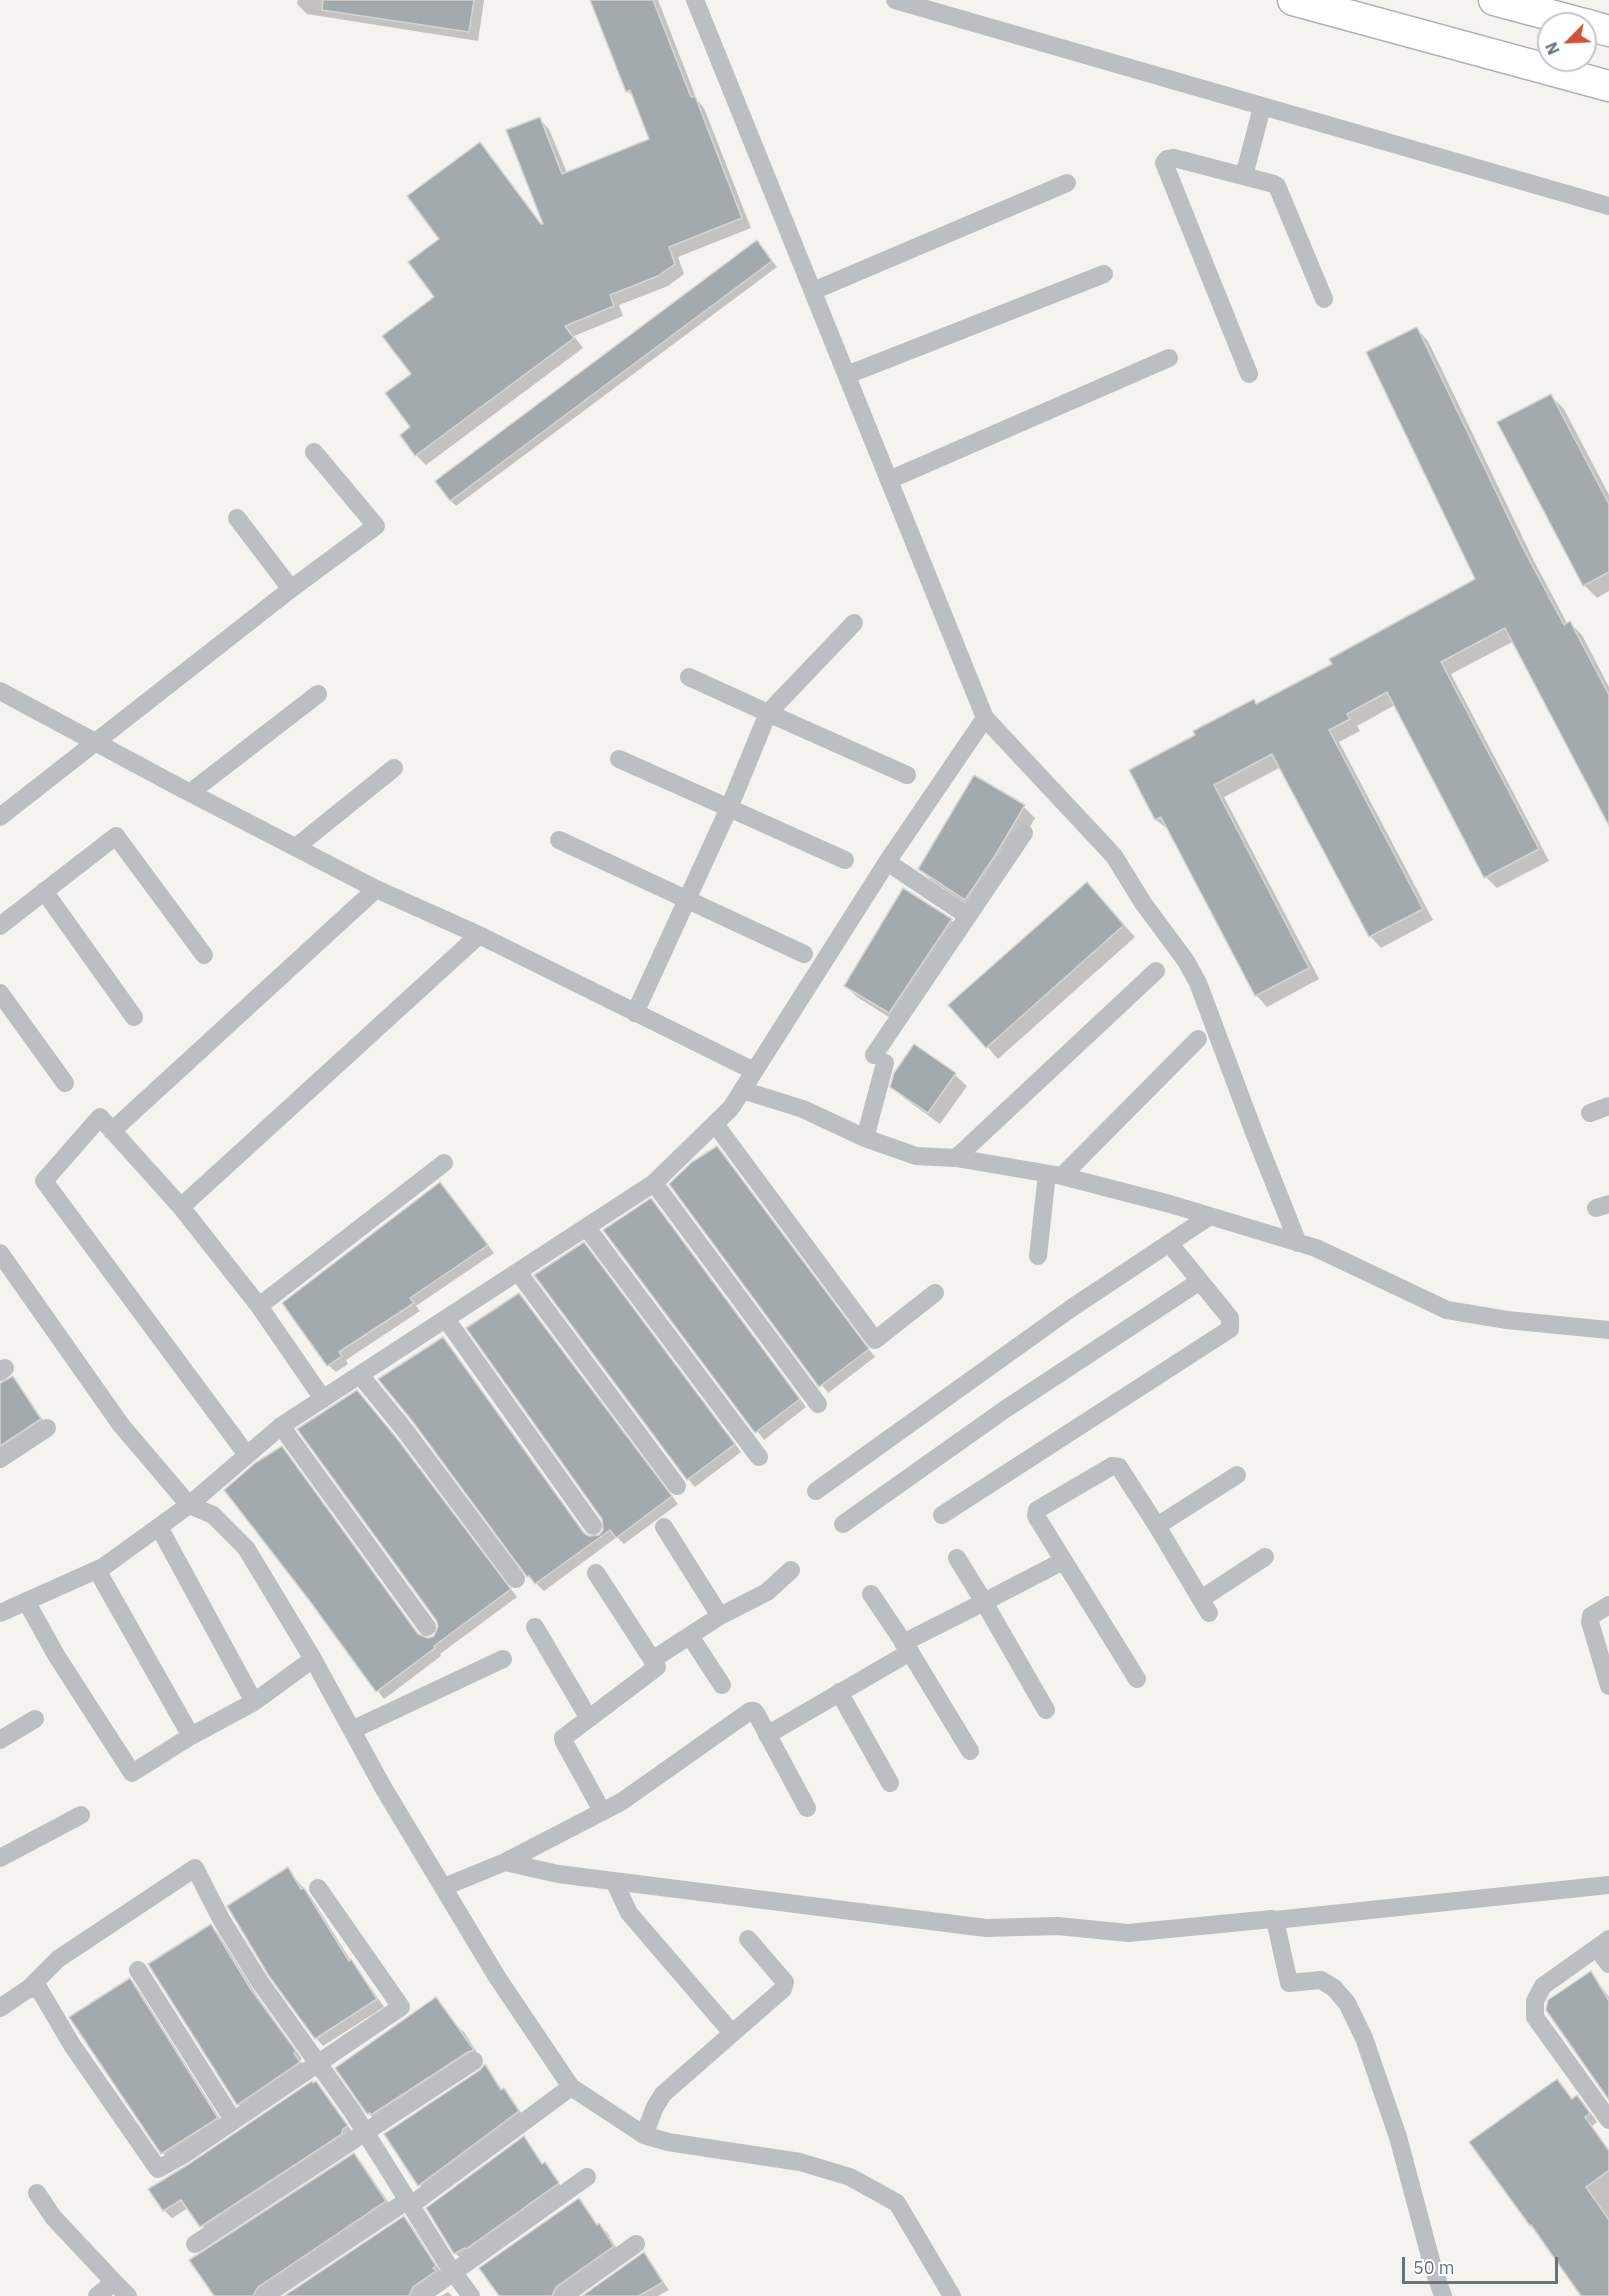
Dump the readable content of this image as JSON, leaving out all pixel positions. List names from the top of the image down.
{
  "scale_bar": "50 m",
  "north": "bottom left"
}
